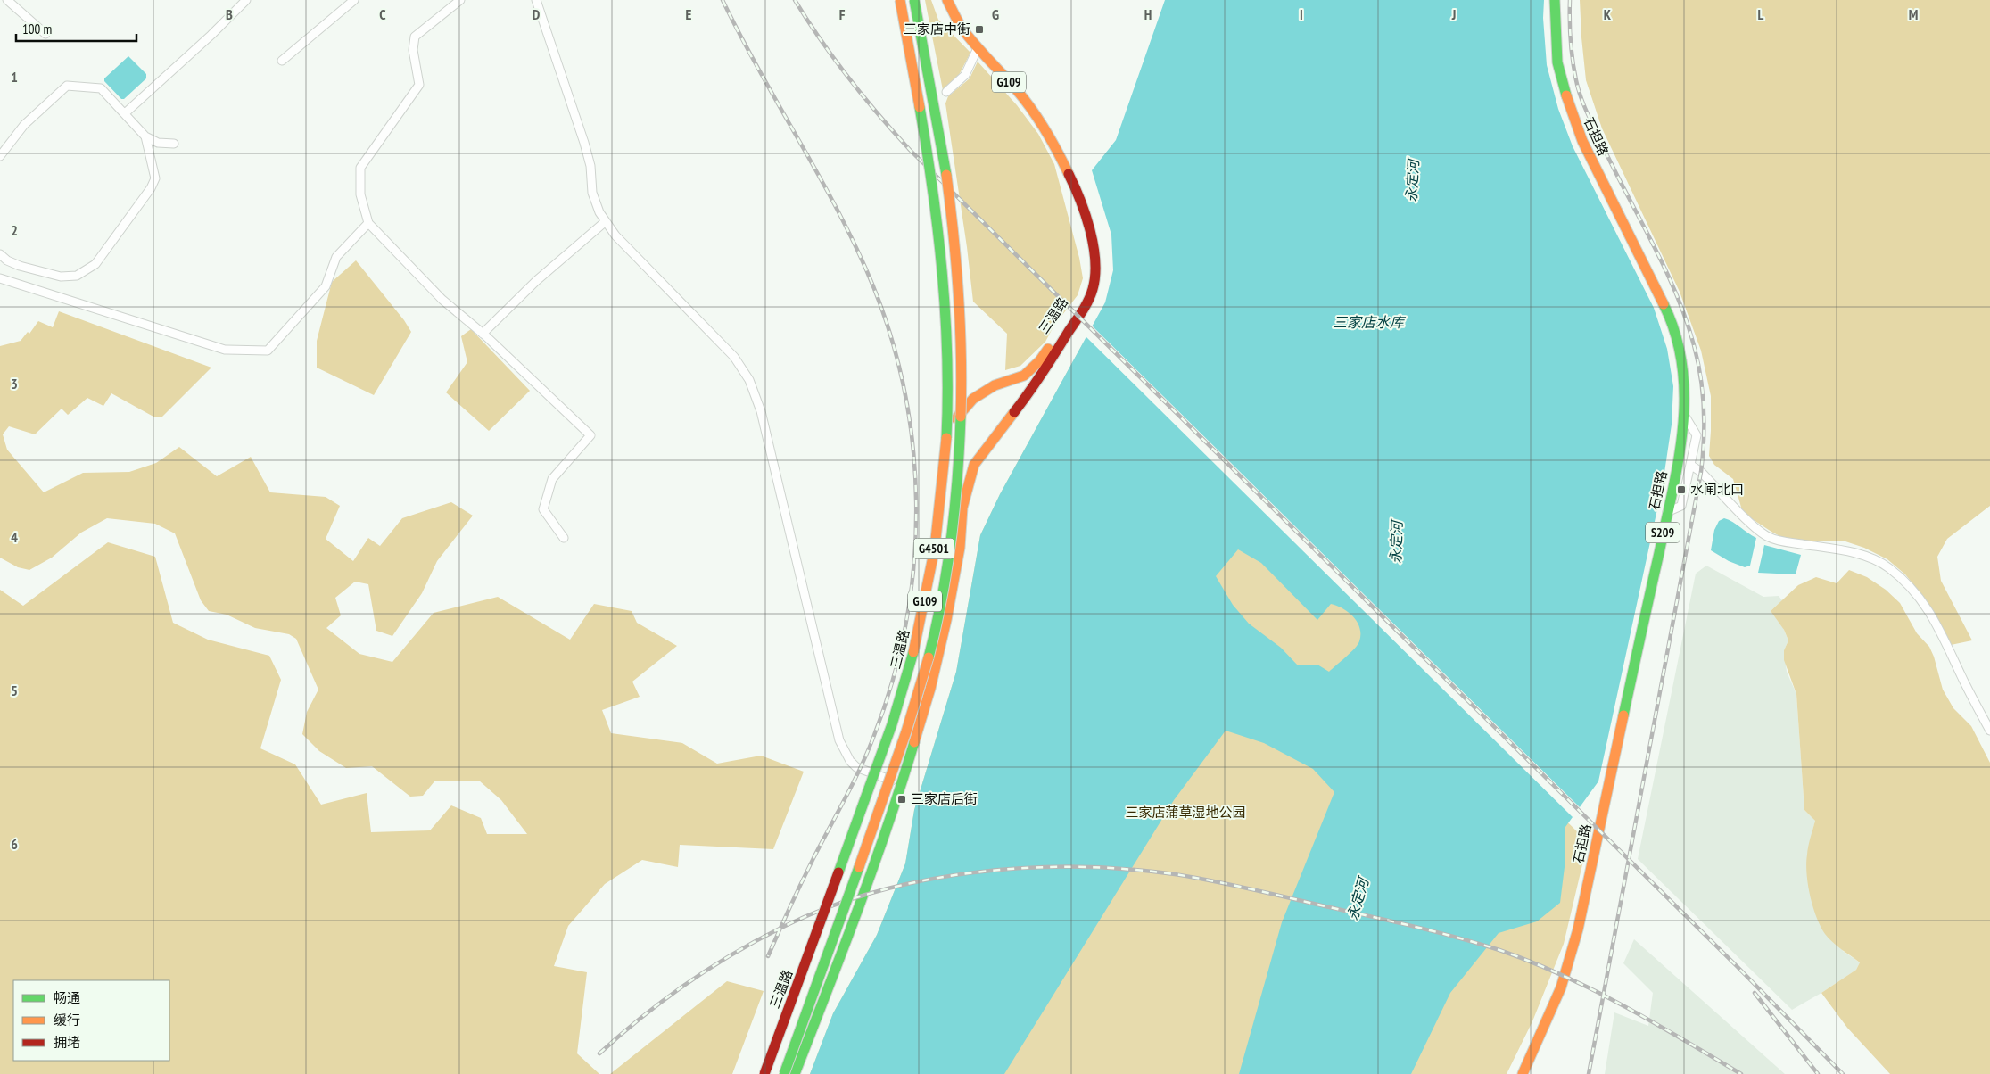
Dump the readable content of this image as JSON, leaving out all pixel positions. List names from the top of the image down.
{
  "streets": {
    "main road": [
      "G109",
      "石担路",
      "三温路",
      "S209",
      "G4501"
    ]
  },
  "water": ["永定河", "三家店水库"],
  "parks": ["三家店蒲草湿地公园"],
  "places": {
    "transit": ["三家店中街", "水闸北口", "三家店后街"]
  },
  "legend": ["畅通", "缓行", "拥堵"],
  "scale_bar": "100 m",
  "grid": {
    "columns": [
      "B",
      "C",
      "D",
      "E",
      "F",
      "G",
      "H",
      "I",
      "J",
      "K",
      "L",
      "M"
    ],
    "rows": [
      "1",
      "2",
      "3",
      "4",
      "5",
      "6"
    ]
  }
}
